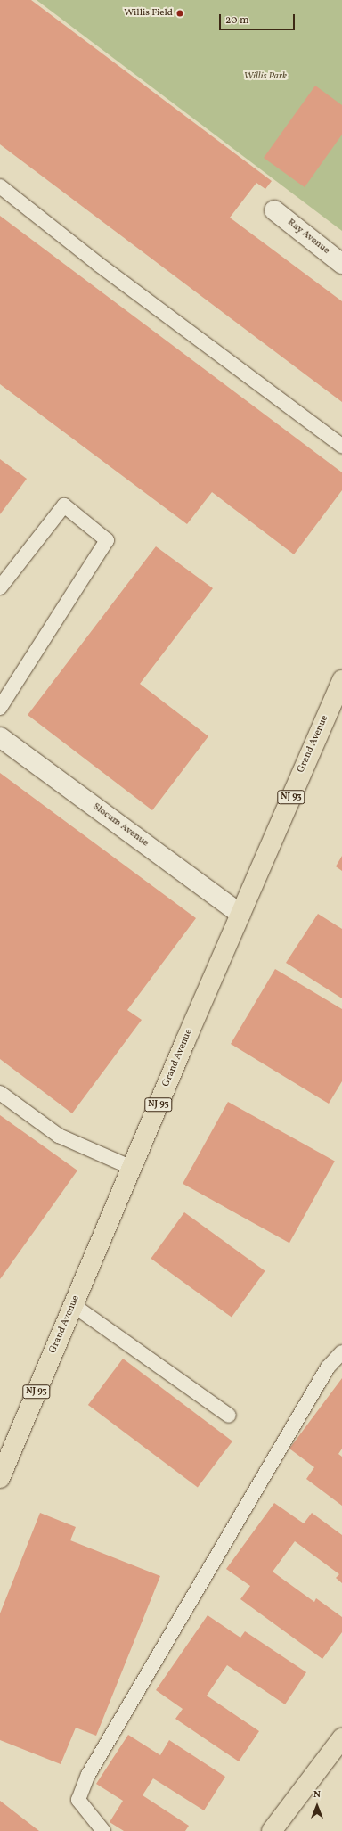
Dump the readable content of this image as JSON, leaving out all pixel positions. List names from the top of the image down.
{
  "streets": {
    "main road": ["Grand Avenue", "NJ 93"],
    "street": ["Ray Avenue", "Slocum Avenue"]
  },
  "crossings": [
    ["Grand Avenue", "Slocum Avenue"]
  ],
  "parks": ["Willis Park"],
  "places": ["Willis Field"],
  "scale_bar": "20 m",
  "north": "top"
}
